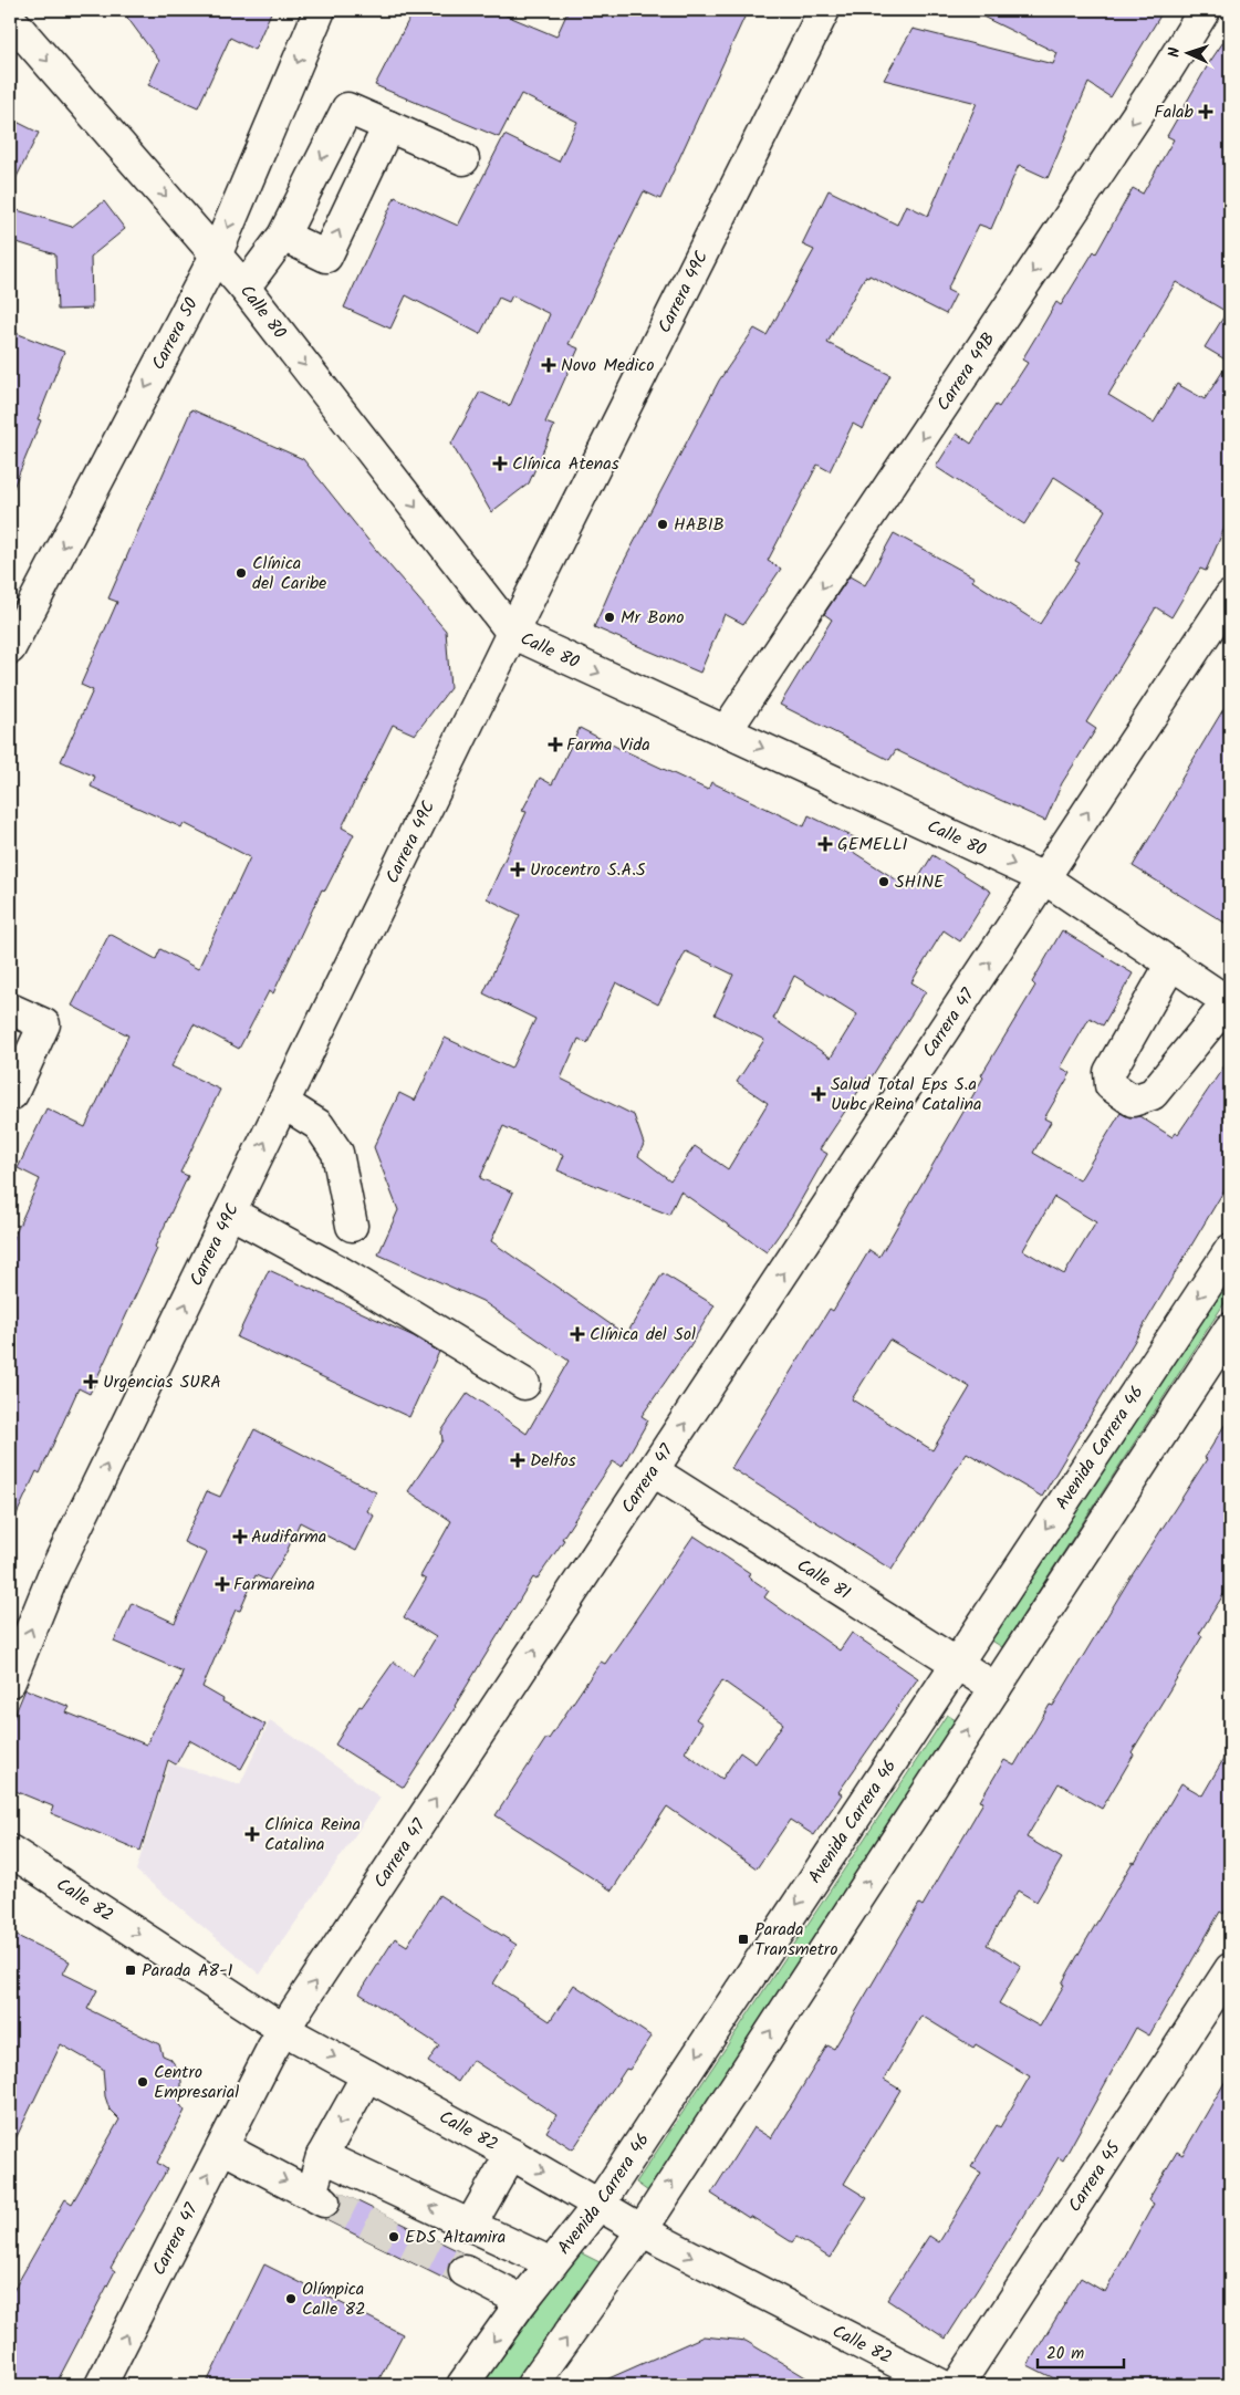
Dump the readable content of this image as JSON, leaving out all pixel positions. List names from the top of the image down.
{
  "streets": {
    "street": [
      "Carrera 49C",
      "Calle 80",
      "Carrera 50",
      "Carrera 49B",
      "Carrera 47",
      "Avenida Carrera 46",
      "Calle 81",
      "Calle 82",
      "Carrera 45"
    ]
  },
  "crossings": [
    ["Carrera 49C", "Calle 80"],
    ["Calle 80", "Carrera 50"],
    ["Calle 80", "Carrera 49B"],
    ["Calle 80", "Carrera 47"],
    ["Carrera 47", "Calle 81"],
    ["Carrera 47", "Calle 82"],
    ["Avenida Carrera 46", "Calle 81"],
    ["Avenida Carrera 46", "Calle 82"]
  ],
  "one_way": [
    "Calle 80",
    "Carrera 50",
    "Carrera 49B",
    "Carrera 47",
    "Calle 82"
  ],
  "places": {
    "health": [
      "Falab",
      "Novo Medico",
      "Clínica Atenas",
      "Farma Vida",
      "GEMELLI",
      "Urocentro S.A.S",
      "Salud Total Eps S.a Uubc Reina Catalina",
      "Clínica del Sol",
      "Urgencias SURA",
      "Delfos",
      "Audifarma",
      "Farmareina",
      "Clínica Reina Catalina"
    ],
    "other": [
      "HABIB",
      "Clínica del Caribe",
      "Mr Bono",
      "SHINE",
      "Centro Empresarial",
      "EDS Altamira",
      "Olímpica Calle 82"
    ],
    "transit": ["Parada Transmetro", "Parada A8-1"]
  },
  "scale_bar": "20 m",
  "north": "left"
}
